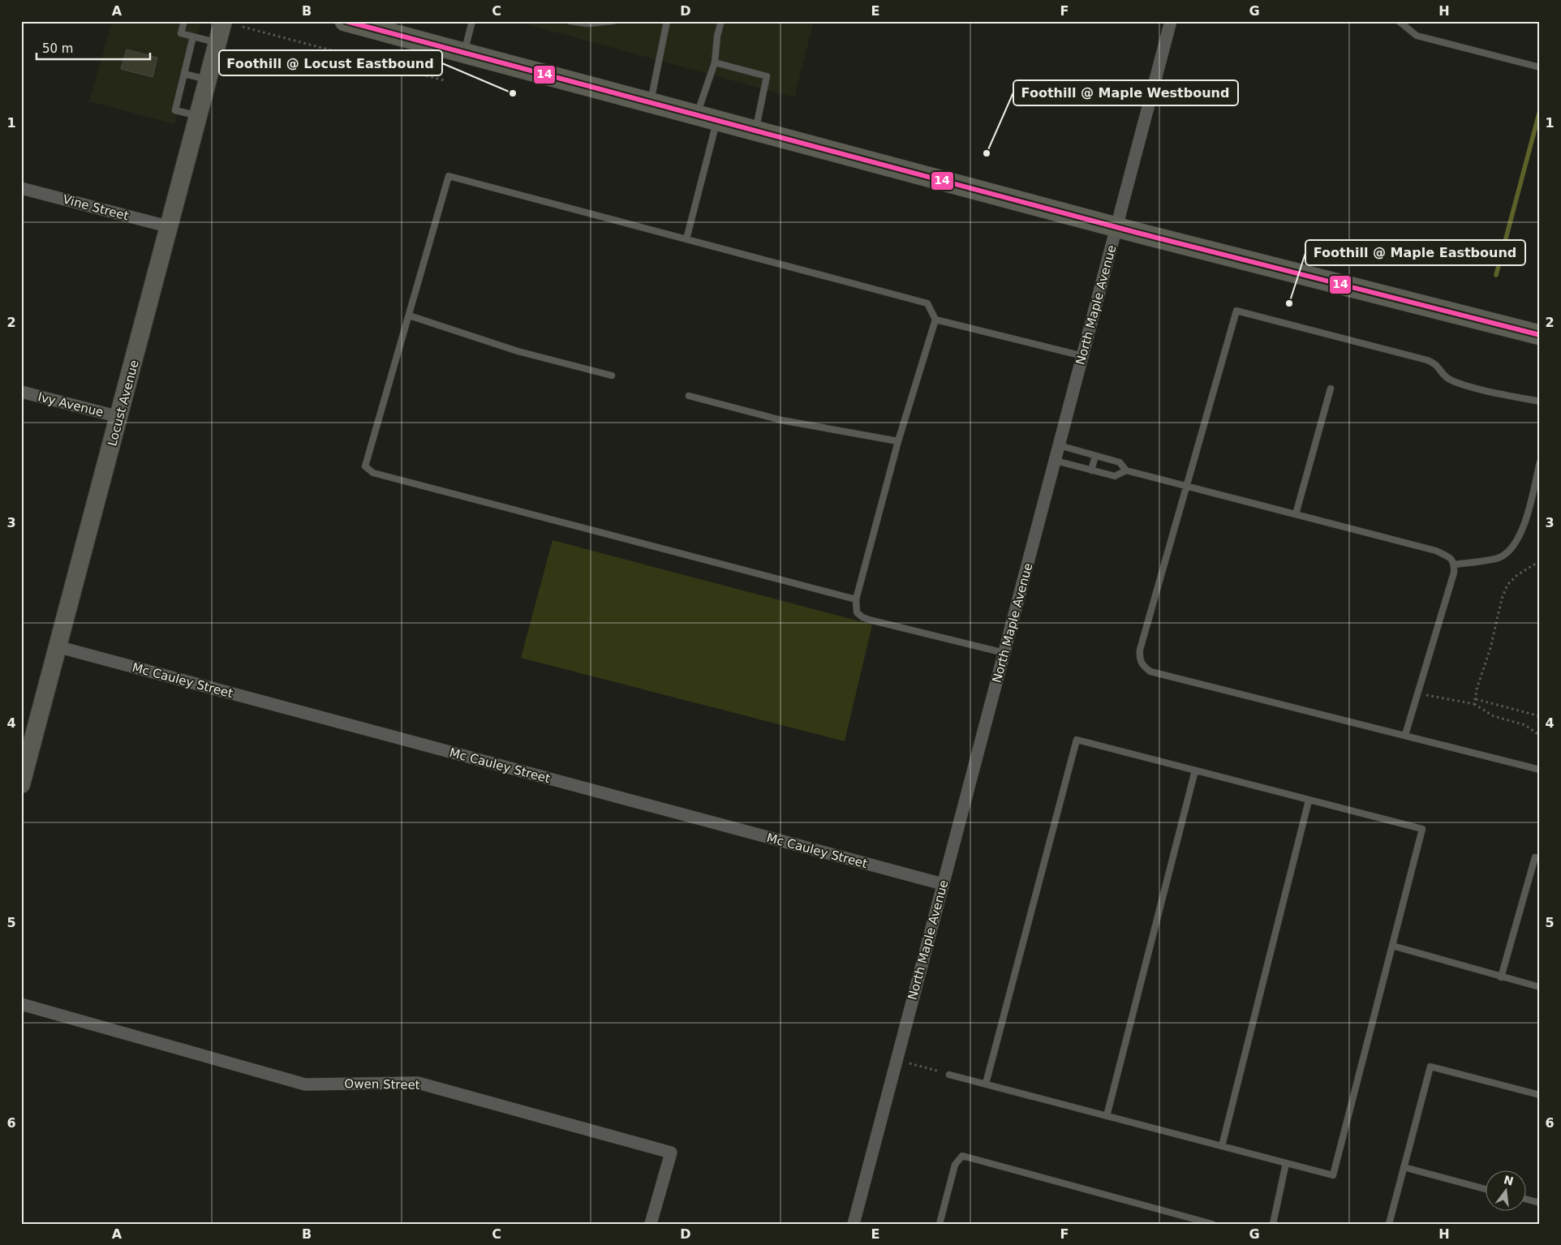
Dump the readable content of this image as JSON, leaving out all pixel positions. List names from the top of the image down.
{
  "streets": {
    "street": [
      "Vine Street",
      "North Maple Avenue",
      "Locust Avenue",
      "Ivy Avenue",
      "Mc Cauley Street",
      "Owen Street"
    ]
  },
  "crossings": [
    ["Vine Street", "Locust Avenue"],
    ["North Maple Avenue", "Mc Cauley Street"],
    ["Locust Avenue", "Ivy Avenue"],
    ["Locust Avenue", "Mc Cauley Street"]
  ],
  "places": ["Foothill @ Locust Eastbound", "Foothill @ Maple Westbound", "Foothill @ Maple Eastbound"],
  "lines": ["transit line 14"],
  "scale_bar": "50 m",
  "north": "top",
  "grid": {
    "columns": [
      "A",
      "B",
      "C",
      "D",
      "E",
      "F",
      "G",
      "H"
    ],
    "rows": [
      "1",
      "2",
      "3",
      "4",
      "5",
      "6"
    ]
  }
}
